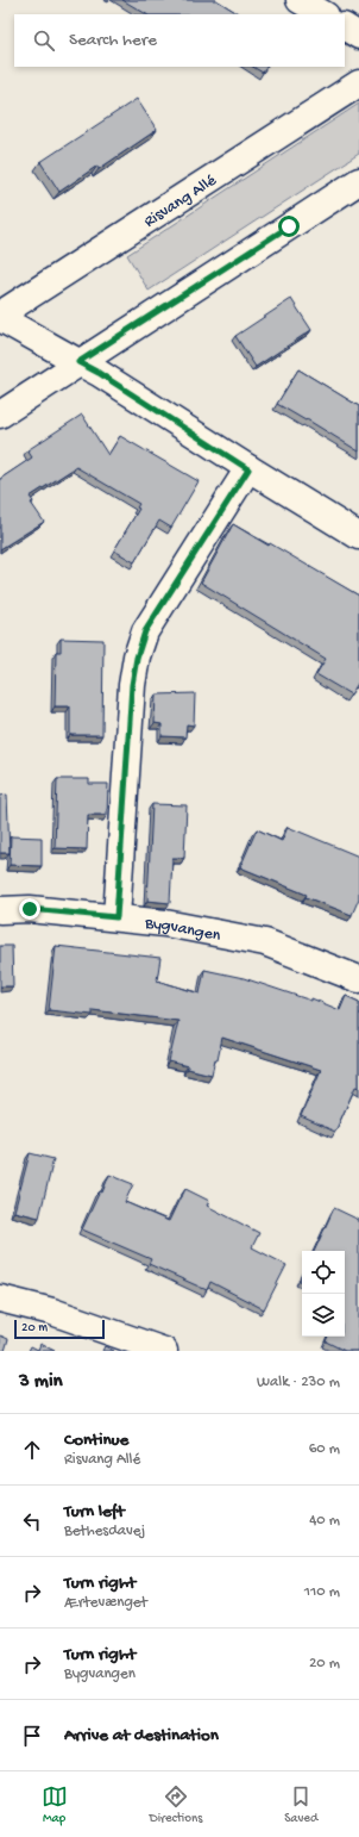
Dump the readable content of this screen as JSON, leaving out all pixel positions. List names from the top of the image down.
{
  "streets": {
    "street": ["Risvang Allé", "Bygvangen"]
  },
  "scale_bar": "20 m",
  "page": {
    "search": "Search here",
    "scale": "20 m",
    "heading": ["3 min", "Walk · 230 m"],
    "list": [
      ["Continue", "Risvang Allé", "60 m"],
      ["Turn left", "Bethesdavej", "40 m"],
      ["Turn right", "Ærtevænget", "110 m"],
      ["Turn right", "Bygvangen", "20 m"],
      "Arrive at destination"
    ],
    "nav": ["Map", "Directions", "Saved"]
  }
}
